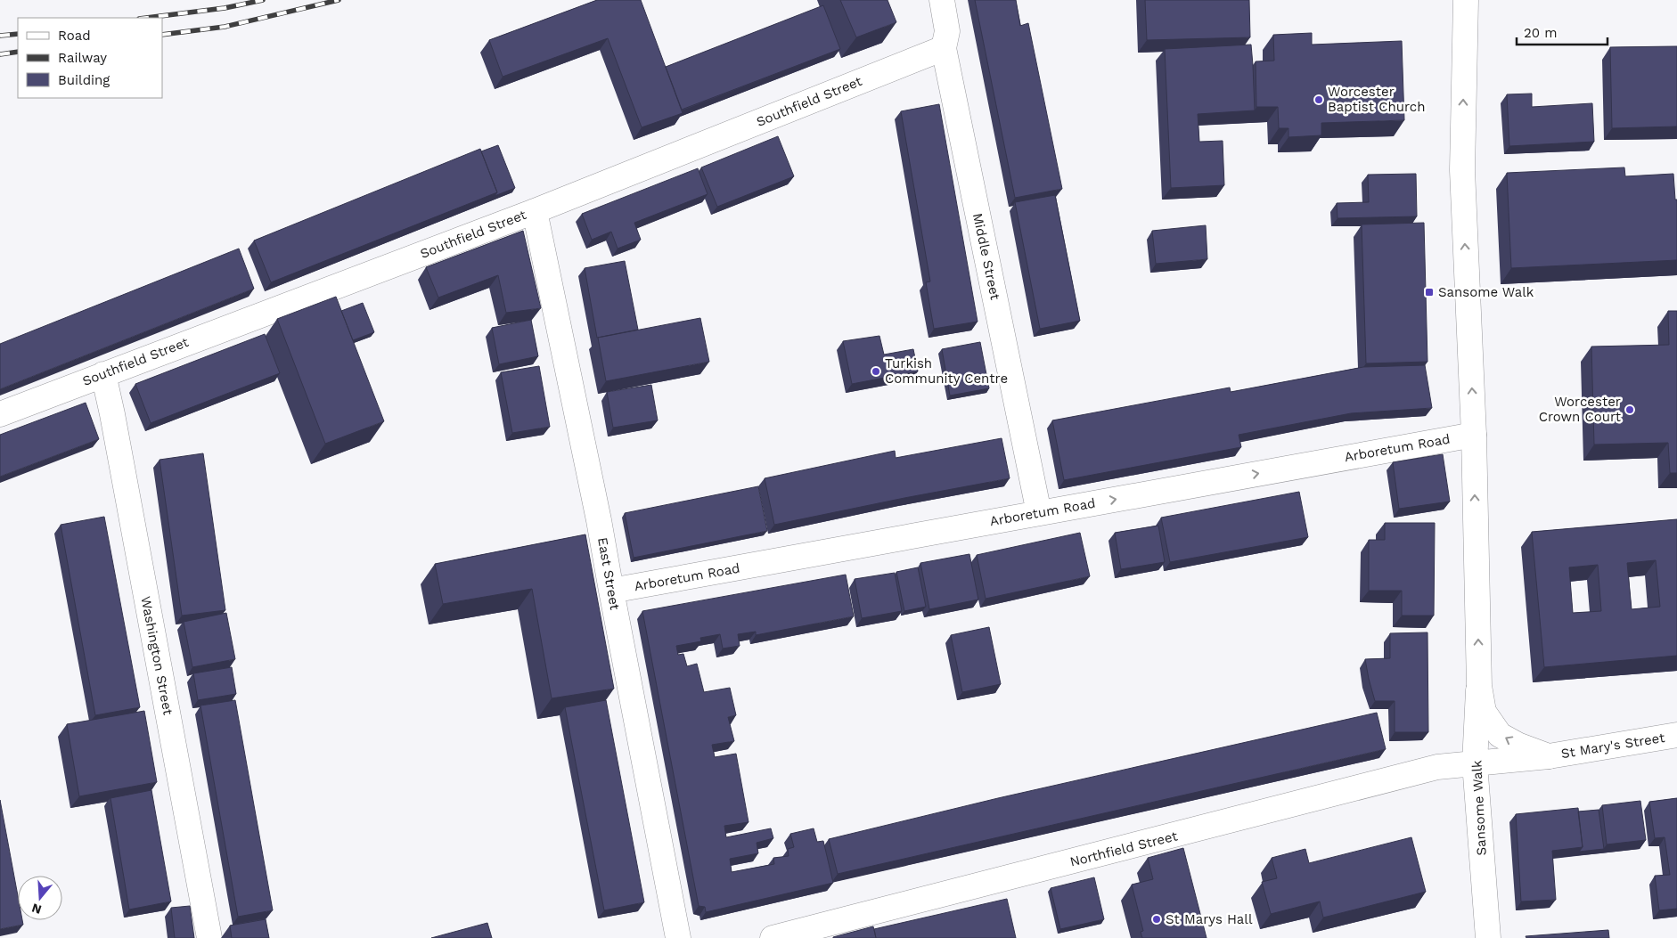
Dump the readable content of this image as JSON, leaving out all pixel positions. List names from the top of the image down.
{
  "streets": {
    "street": [
      "Southfield Street",
      "Middle Street",
      "Arboretum Road",
      "East Street",
      "Washington Street",
      "St Mary's Street",
      "Sansome Walk",
      "Northfield Street"
    ]
  },
  "crossings": [
    ["Southfield Street", "Middle Street"],
    ["Southfield Street", "East Street"],
    ["Southfield Street", "Washington Street"],
    ["Middle Street", "Arboretum Road"],
    ["Arboretum Road", "East Street"],
    ["Arboretum Road", "Sansome Walk"],
    ["St Mary's Street", "Sansome Walk"],
    ["St Mary's Street", "Northfield Street"],
    ["Sansome Walk", "Northfield Street"]
  ],
  "one_way": ["Arboretum Road", "Sansome Walk"],
  "places": {
    "other": [
      "Worcester Baptist Church",
      "Turkish Community Centre",
      "Worcester Crown Court",
      "St Marys Hall"
    ],
    "transit": ["Sansome Walk"]
  },
  "legend": ["Road", "Railway", "Building"],
  "scale_bar": "20 m",
  "north": "bottom"
}
